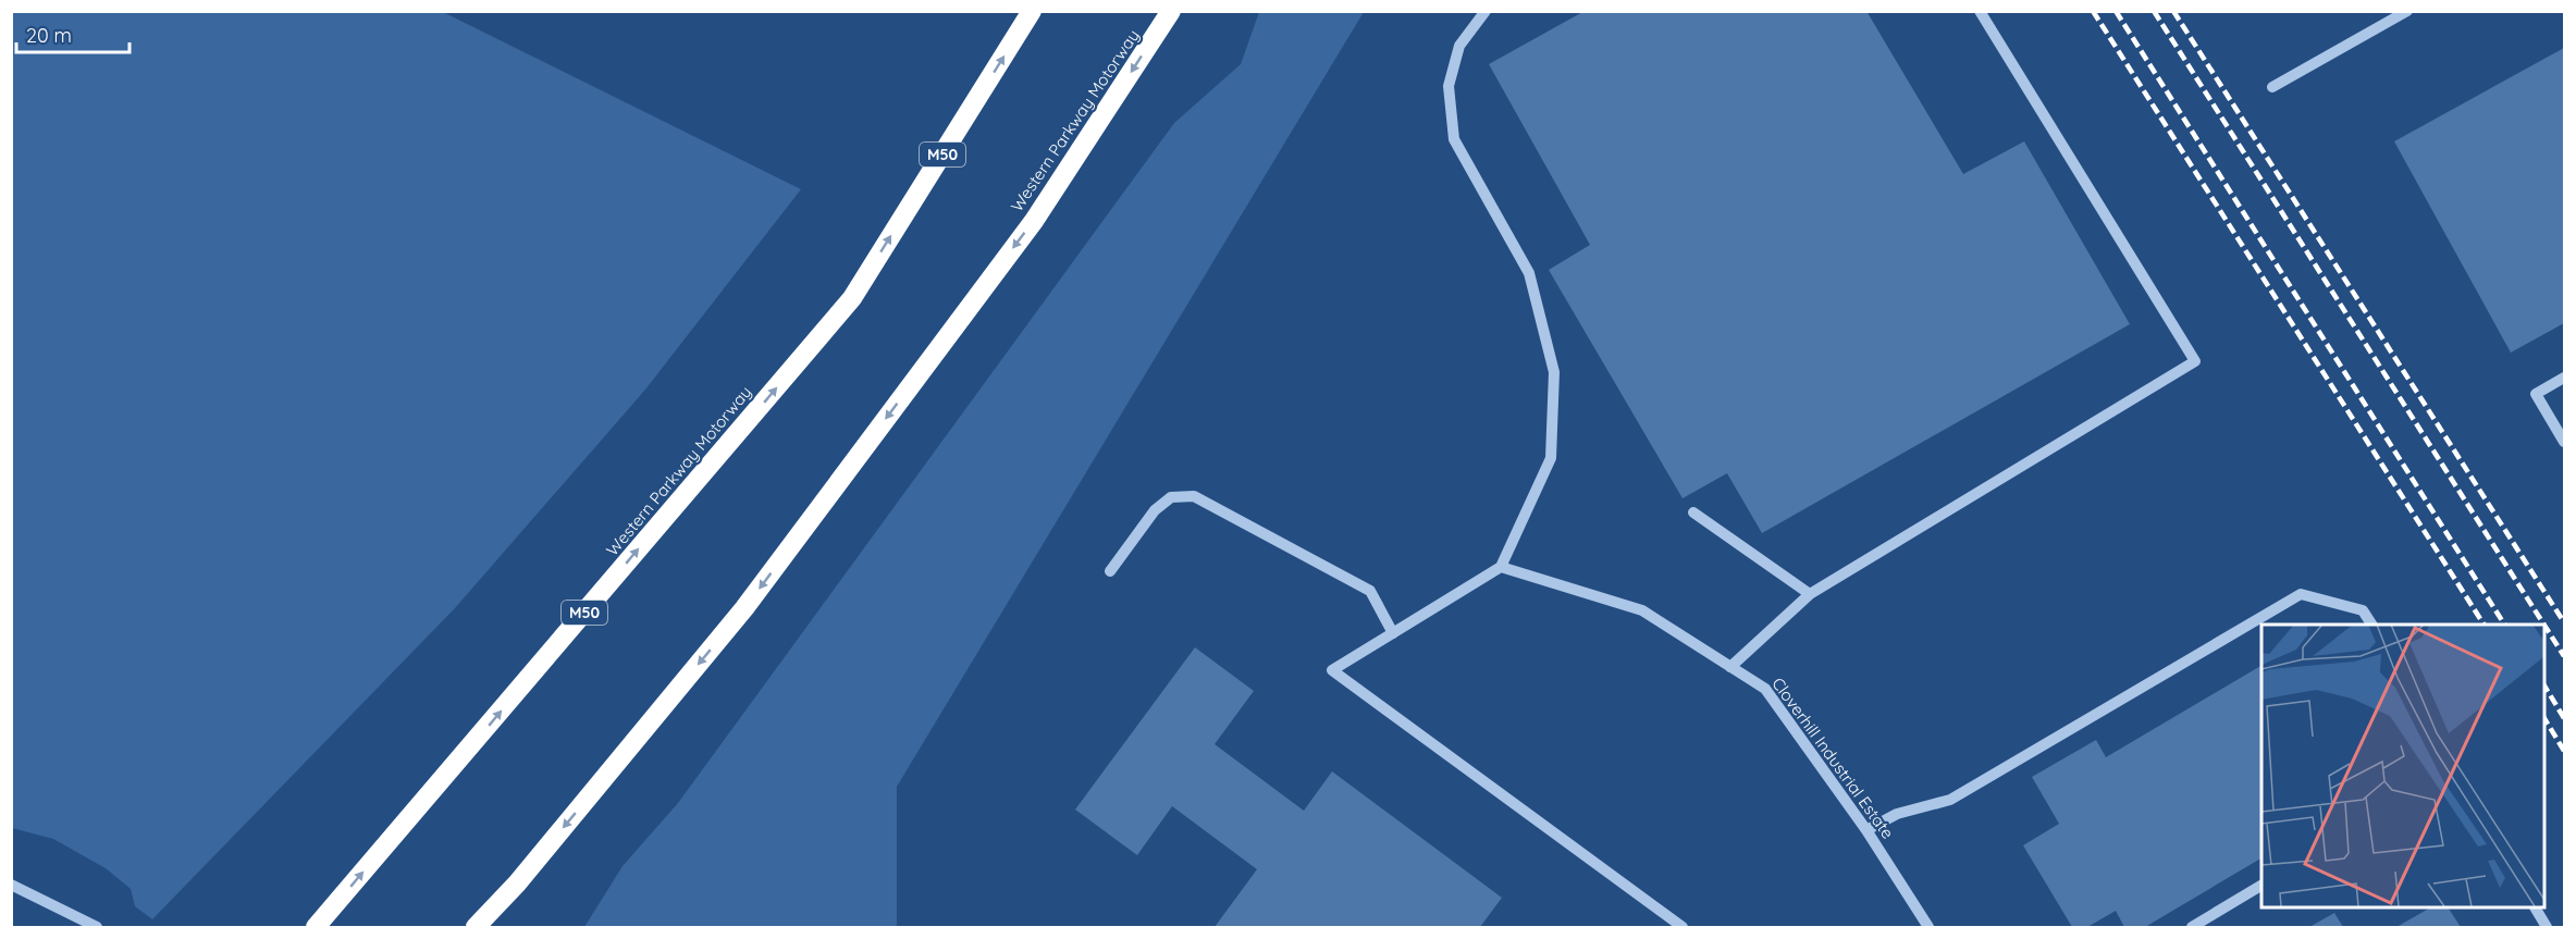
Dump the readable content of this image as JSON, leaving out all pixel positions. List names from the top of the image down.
{
  "streets": {
    "highway": ["Western Parkway Motorway", "M50"],
    "street": ["Cloverhill Industrial Estate"]
  },
  "scale_bar": "20 m"
}
